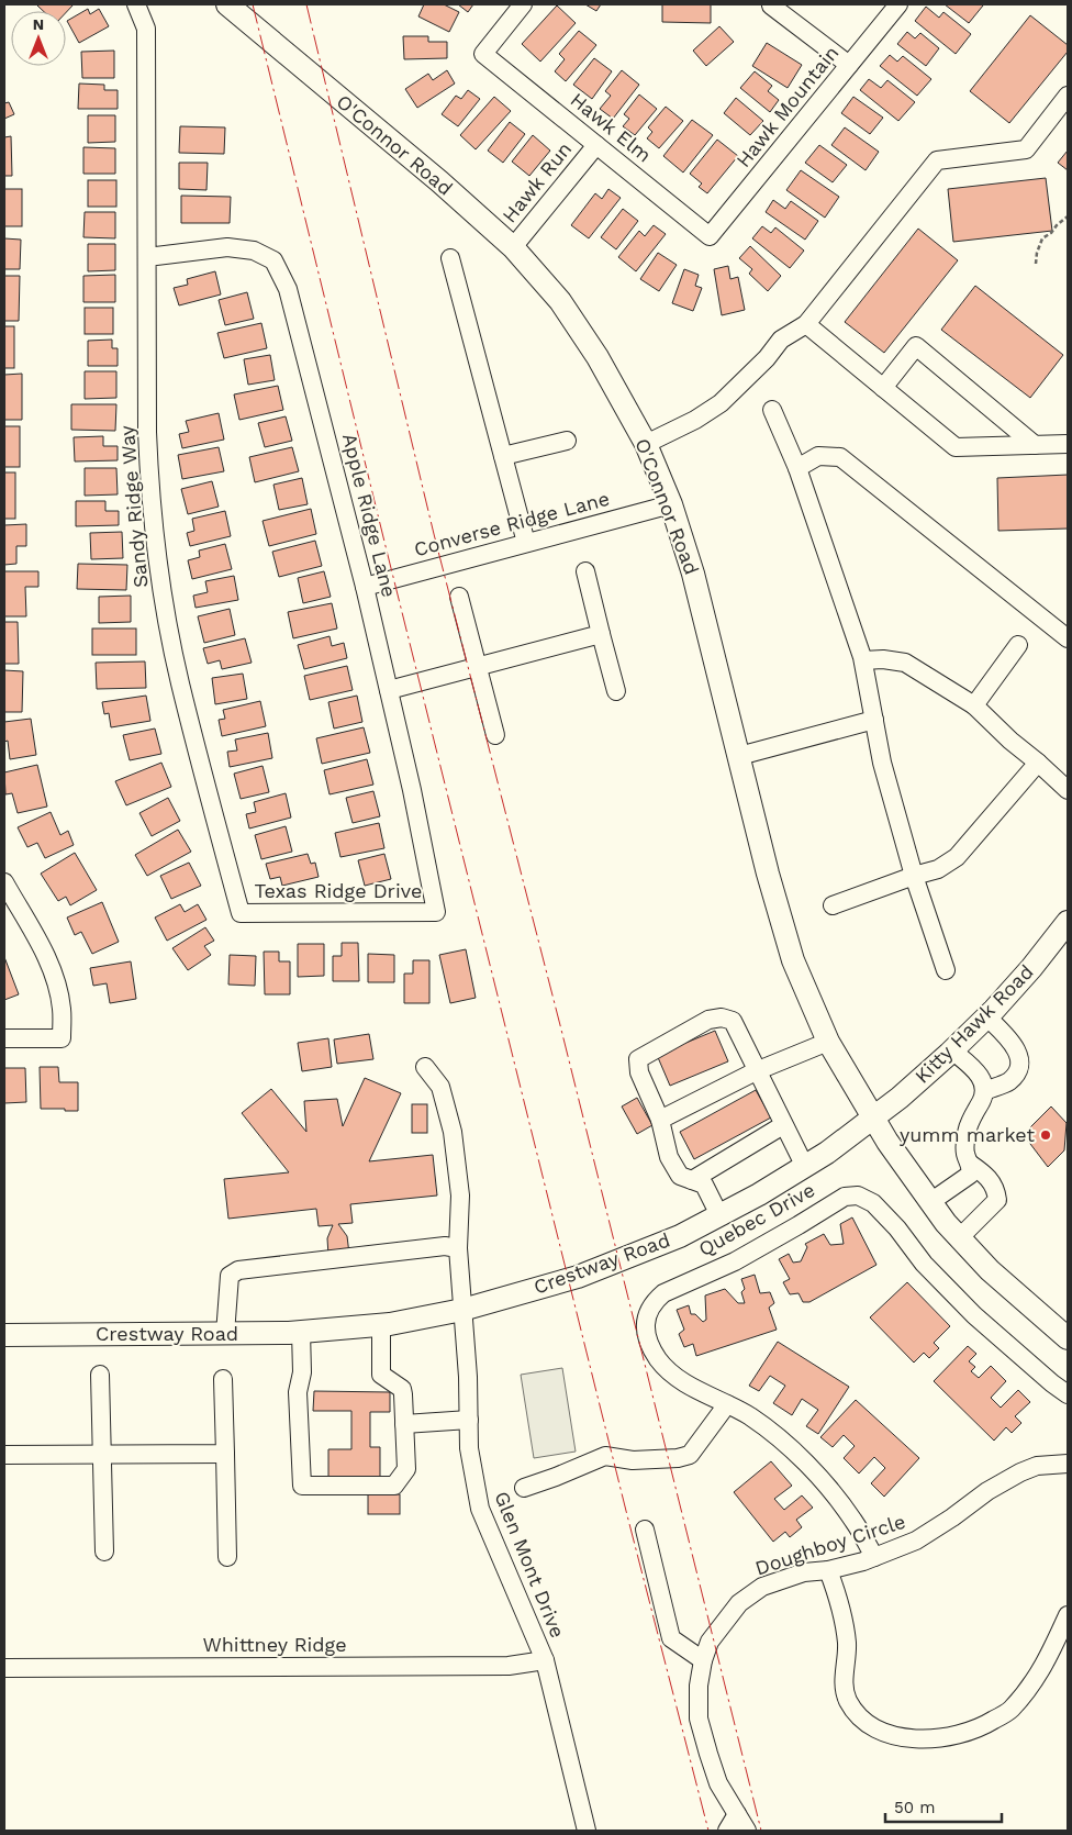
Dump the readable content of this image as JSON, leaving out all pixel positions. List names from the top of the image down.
{
  "streets": {
    "main road": ["O'Connor Road", "Kitty Hawk Road", "Crestway Road"],
    "street": [
      "Hawk Mountain",
      "Hawk Elm",
      "Hawk Run",
      "Sandy Ridge Way",
      "Apple Ridge Lane",
      "Converse Ridge Lane",
      "Texas Ridge Drive",
      "Quebec Drive",
      "Doughboy Circle",
      "Glen Mont Drive",
      "Whittney Ridge"
    ]
  },
  "crossings": [
    ["Hawk Mountain", "Hawk Elm"],
    ["Hawk Elm", "Hawk Run"],
    ["O'Connor Road", "Hawk Run"],
    ["O'Connor Road", "Converse Ridge Lane"],
    ["O'Connor Road", "Kitty Hawk Road"],
    ["O'Connor Road", "Crestway Road"],
    ["Sandy Ridge Way", "Apple Ridge Lane"],
    ["Sandy Ridge Way", "Texas Ridge Drive"],
    ["Apple Ridge Lane", "Converse Ridge Lane"],
    ["Apple Ridge Lane", "Texas Ridge Drive"],
    ["Kitty Hawk Road", "Crestway Road"],
    ["Quebec Drive", "Doughboy Circle"],
    ["Crestway Road", "Glen Mont Drive"],
    ["Glen Mont Drive", "Whittney Ridge"]
  ],
  "places": ["yumm market"],
  "scale_bar": "50 m",
  "north": "top"
}
